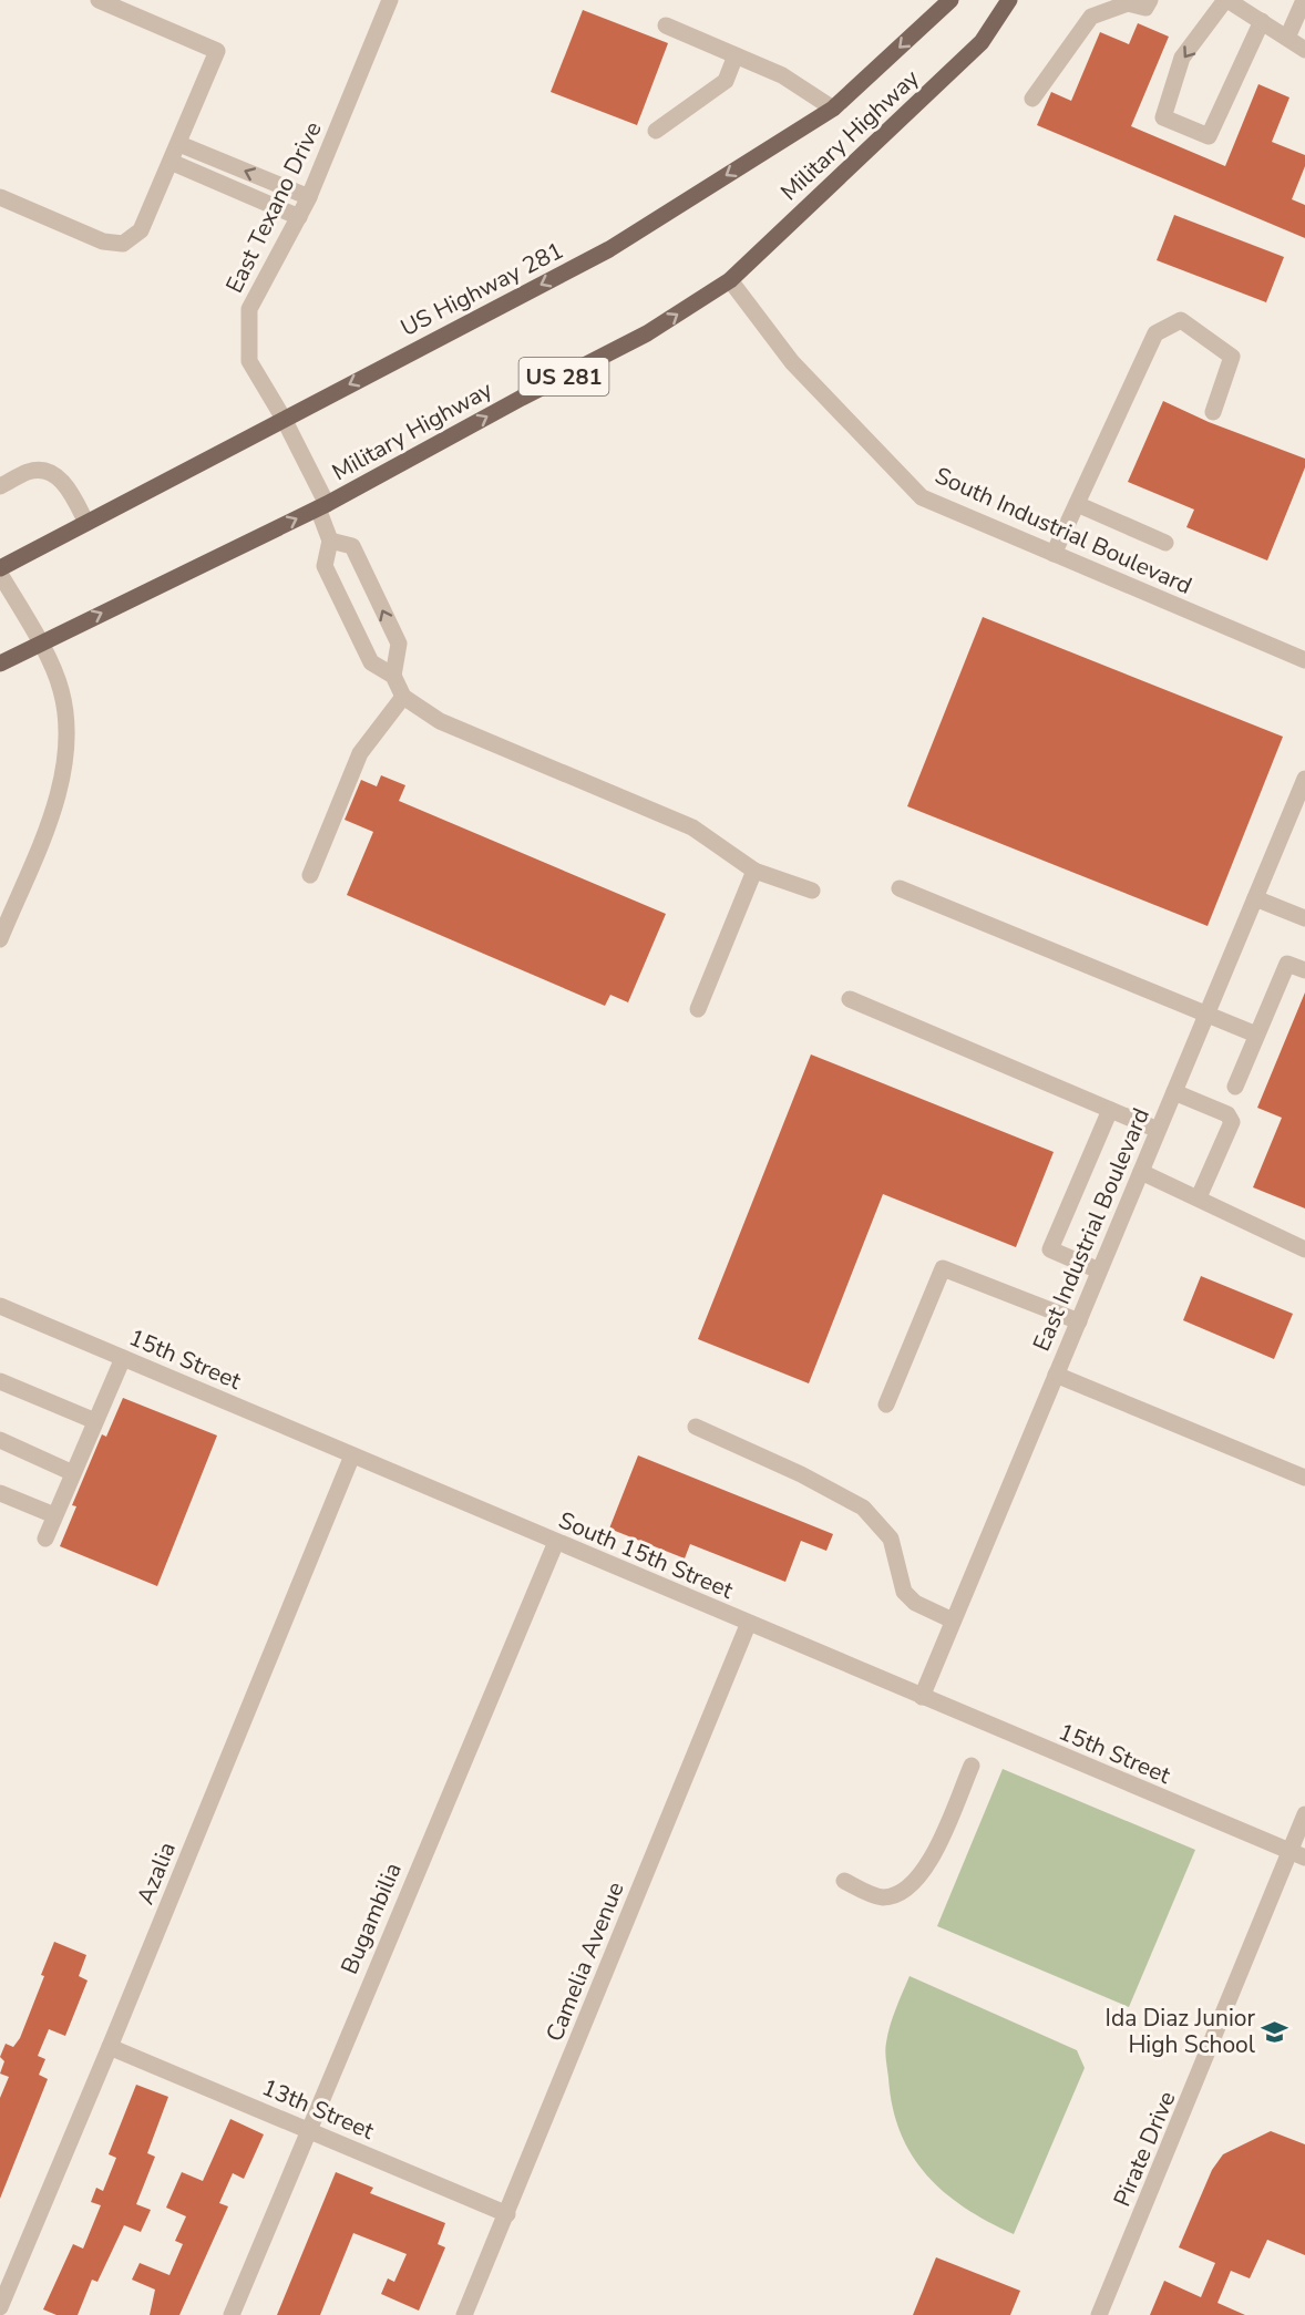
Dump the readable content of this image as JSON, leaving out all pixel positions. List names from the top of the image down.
{
  "streets": {
    "main road": ["Military Highway", "US Highway 281", "US 281"],
    "street": [
      "East Texano Drive",
      "South Industrial Boulevard",
      "East Industrial Boulevard",
      "15th Street",
      "South 15th Street",
      "Azalia",
      "Bugambilia",
      "Camelia Avenue",
      "13th Street",
      "Pirate Drive"
    ]
  },
  "crossings": [
    ["Military Highway", "East Texano Drive"],
    ["Military Highway", "US 281"],
    ["Military Highway", "South Industrial Boulevard"],
    ["East Texano Drive", "US Highway 281"],
    ["East Industrial Boulevard", "15th Street"],
    ["East Industrial Boulevard", "South 15th Street"],
    ["15th Street", "South 15th Street"],
    ["15th Street", "Azalia"],
    ["15th Street", "Pirate Drive"],
    ["South 15th Street", "Azalia"],
    ["South 15th Street", "Bugambilia"],
    ["South 15th Street", "Camelia Avenue"],
    ["Azalia", "13th Street"],
    ["Bugambilia", "13th Street"],
    ["Camelia Avenue", "13th Street"]
  ],
  "one_way": ["Military Highway", "US Highway 281"],
  "places": {
    "school or university": ["Ida Diaz Junior High School"]
  }
}
